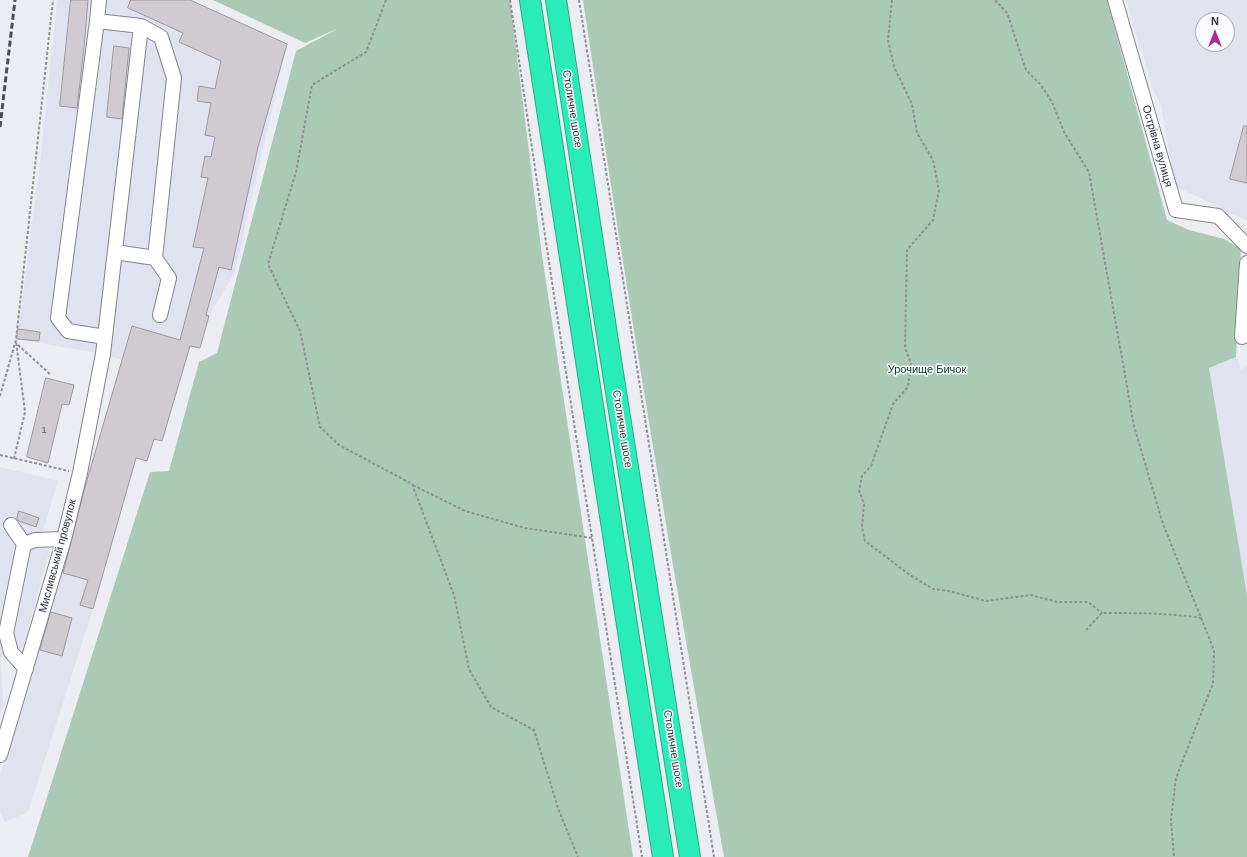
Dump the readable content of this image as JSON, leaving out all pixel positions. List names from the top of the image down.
{
  "streets": {
    "highway": ["Столичне шосе"],
    "lane": ["Острівна вулиця", "Мисливський провулок"]
  },
  "parks": ["Урочище Бичок"],
  "house_numbers": ["1"],
  "north": "top"
}
